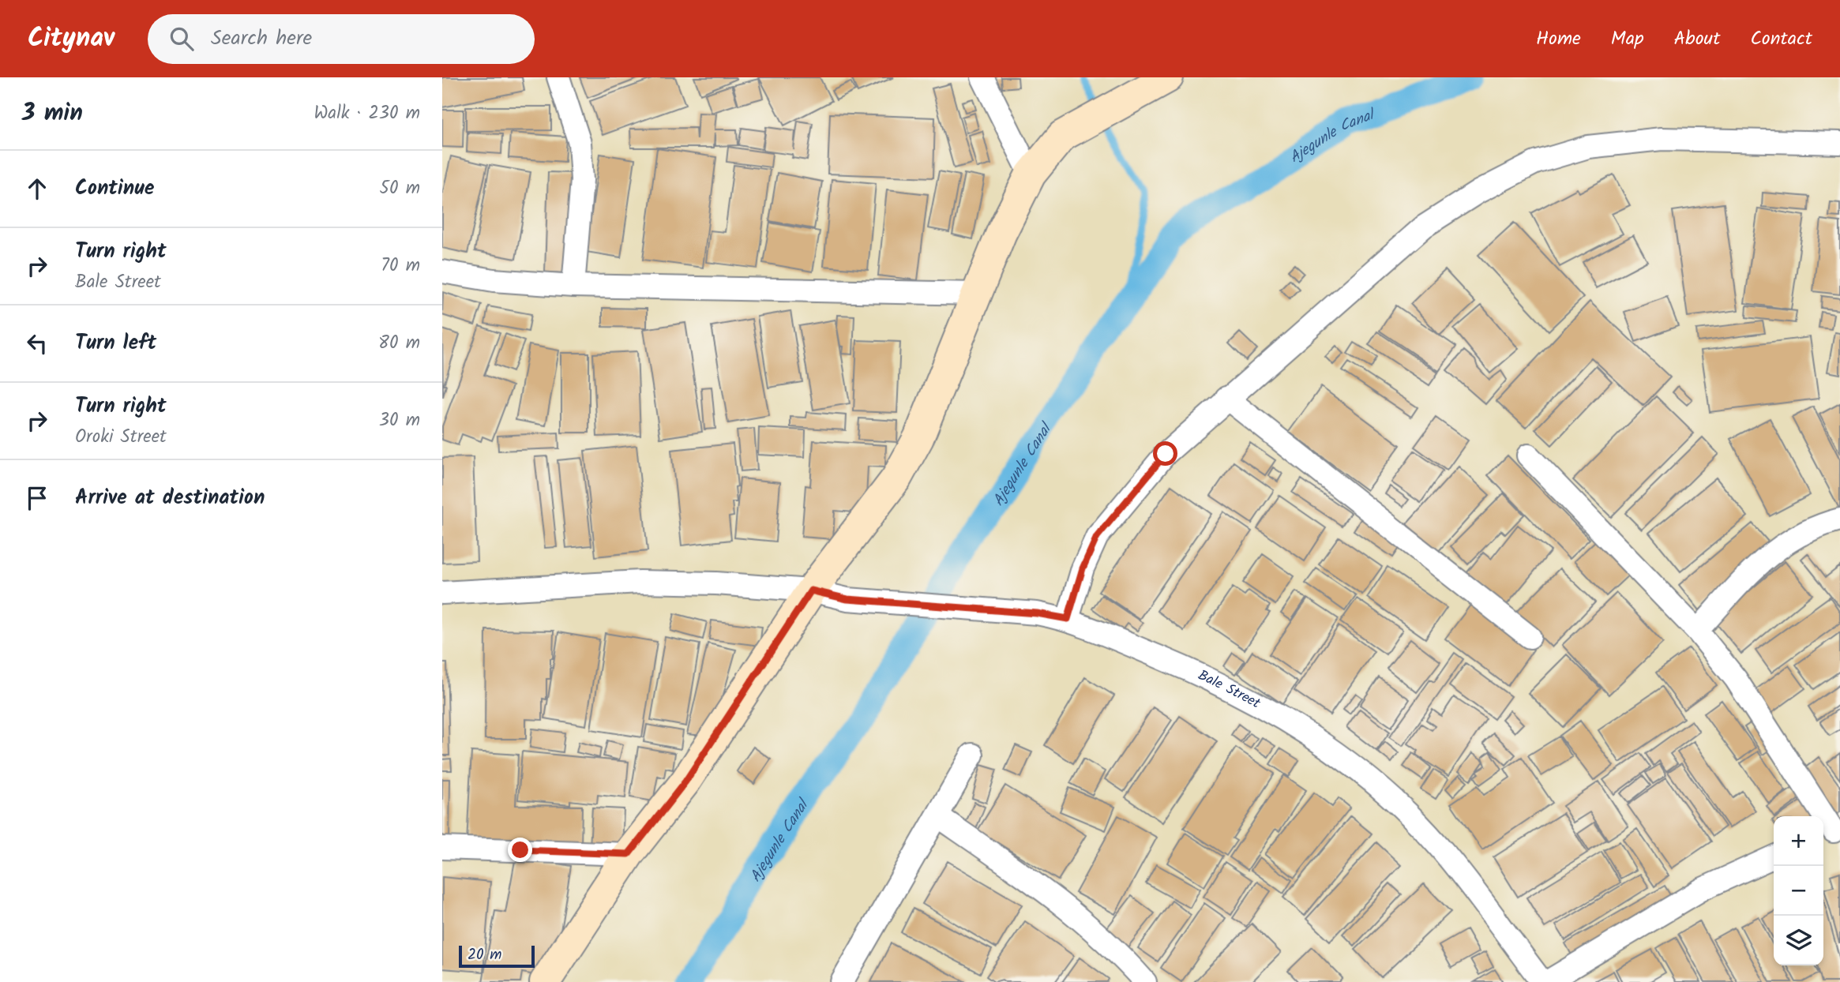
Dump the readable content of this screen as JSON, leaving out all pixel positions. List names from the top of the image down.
{
  "streets": {
    "street": ["Bale Street"]
  },
  "water": ["Ajegunle Canal"],
  "scale_bar": "20 m",
  "page": {
    "header": "Citynav",
    "search": "Search here",
    "nav": [
      "Home",
      "Map",
      "About",
      "Contact"
    ],
    "heading": ["3 min", "Walk · 230 m"],
    "list": [
      ["Continue", "50 m"],
      ["Turn right", "Bale Street", "70 m"],
      ["Turn left", "80 m"],
      ["Turn right", "Oroki Street", "30 m"],
      "Arrive at destination"
    ],
    "map_buttons": ["+", "−"],
    "scale": "20 m"
  }
}
